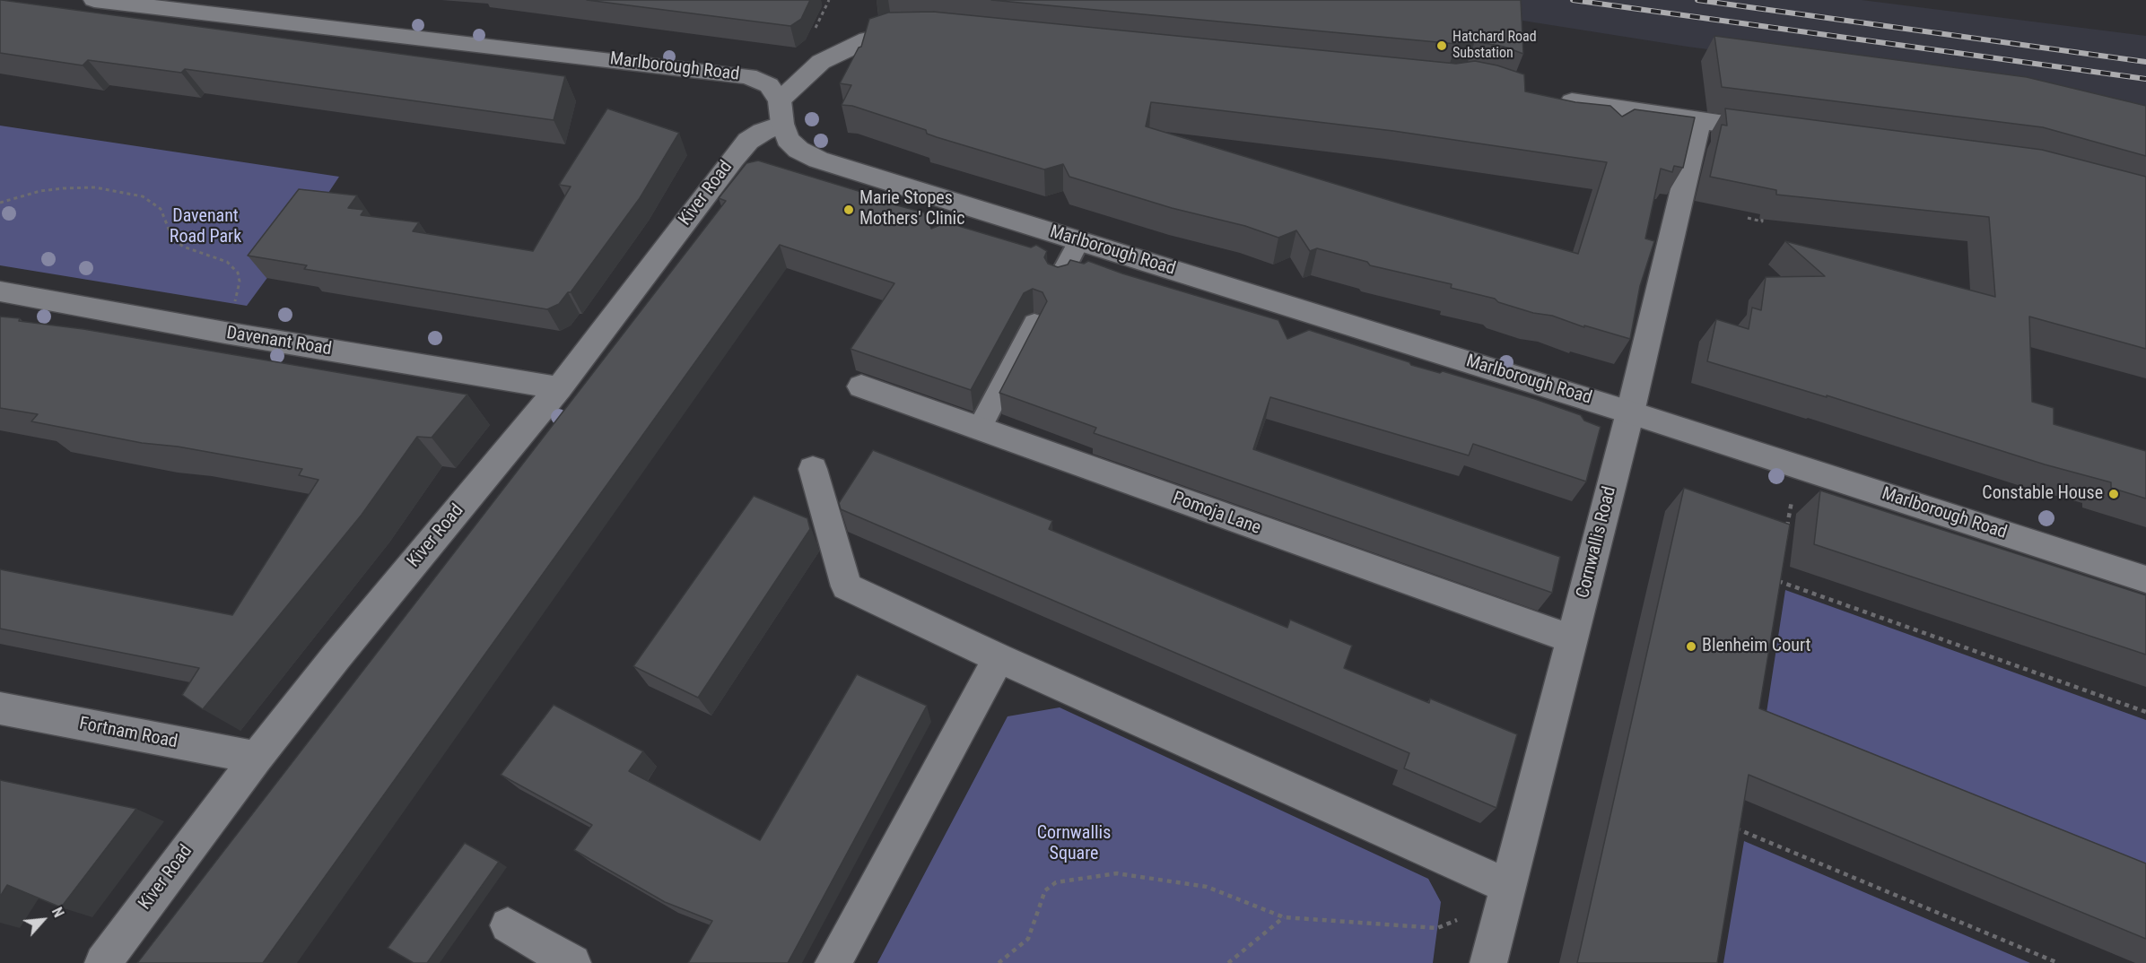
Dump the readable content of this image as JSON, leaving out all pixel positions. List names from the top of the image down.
{
  "streets": {
    "street": [
      "Marlborough Road",
      "Kiver Road",
      "Davenant Road",
      "Pomoja Lane",
      "Cornwallis Road",
      "Fortnam Road"
    ]
  },
  "crossings": [
    ["Marlborough Road", "Kiver Road"],
    ["Marlborough Road", "Cornwallis Road"],
    ["Kiver Road", "Davenant Road"],
    ["Kiver Road", "Fortnam Road"],
    ["Pomoja Lane", "Cornwallis Road"]
  ],
  "parks": ["Davenant Road Park", "Cornwallis Square"],
  "places": [
    "Hatchard Road Substation",
    "Marie Stopes Mothers' Clinic",
    "Constable House",
    "Blenheim Court"
  ],
  "north": "top right"
}
